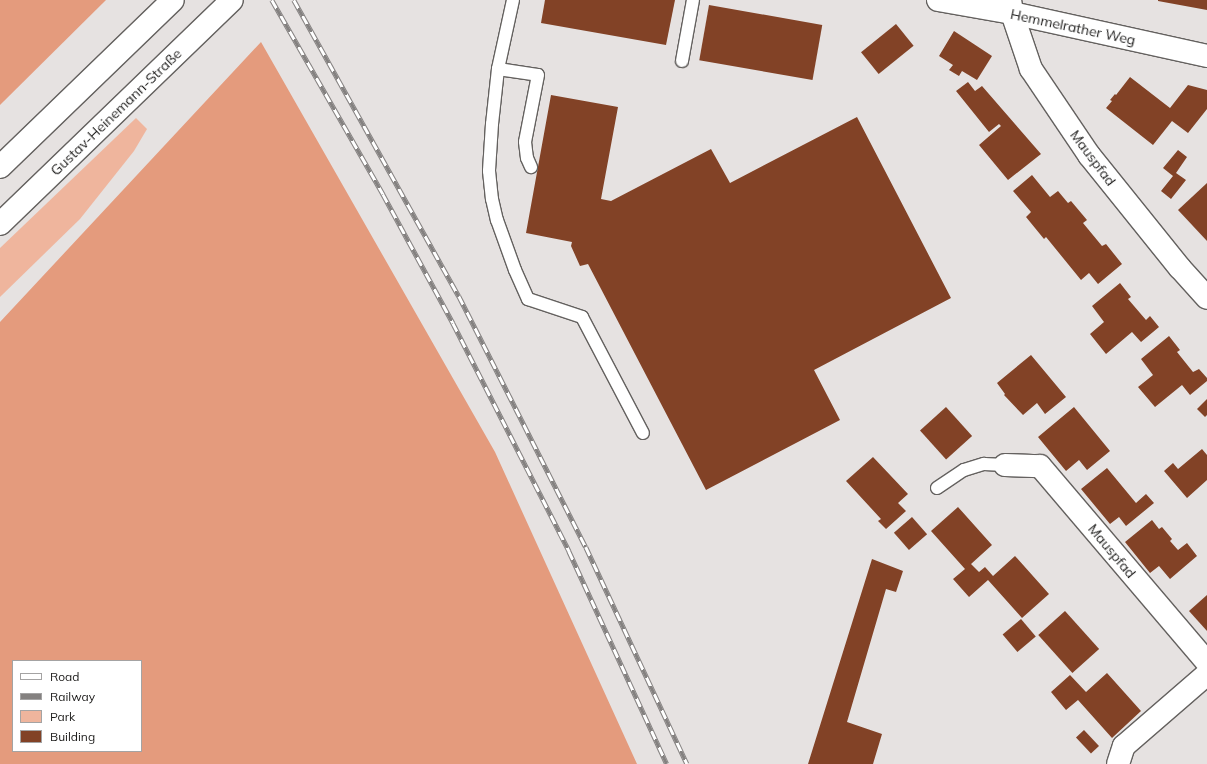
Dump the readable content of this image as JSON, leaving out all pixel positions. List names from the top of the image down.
{
  "streets": {
    "street": ["Hemmelrather Weg", "Gustav-Heinemann-Straße", "Mauspfad"]
  },
  "crossings": [
    ["Hemmelrather Weg", "Mauspfad"]
  ],
  "legend": [
    "Road",
    "Railway",
    "Park",
    "Building"
  ]
}
